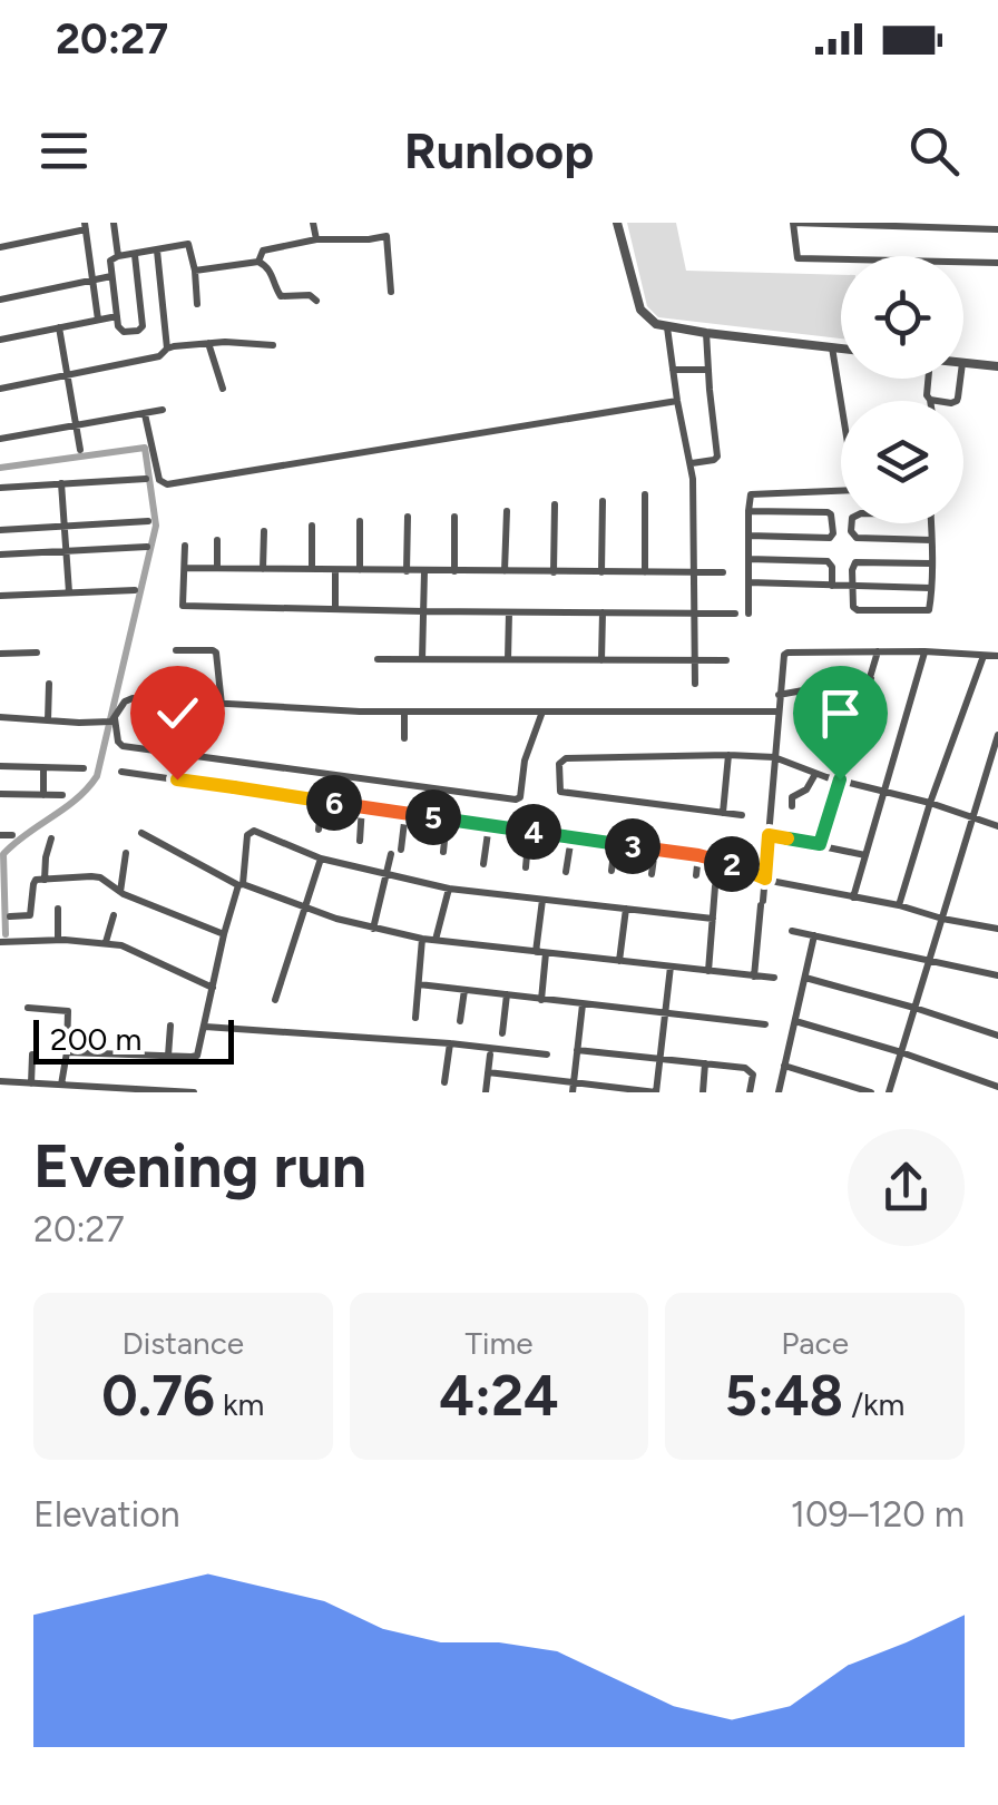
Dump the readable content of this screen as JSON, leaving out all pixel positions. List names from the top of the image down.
{
  "scale_bar": "200 m",
  "page": {
    "status": "20:27",
    "header": "Runloop",
    "pins": [
      "6",
      "5",
      "4",
      "3",
      "2"
    ],
    "scale": "200 m",
    "heading": ["Evening run", "20:27"],
    "stats": [
      ["Distance", "0.76 km"],
      ["Time", "4:24"],
      ["Pace", "5:48 /km"]
    ],
    "chart": ["Elevation", "109–120 m"]
  }
}
